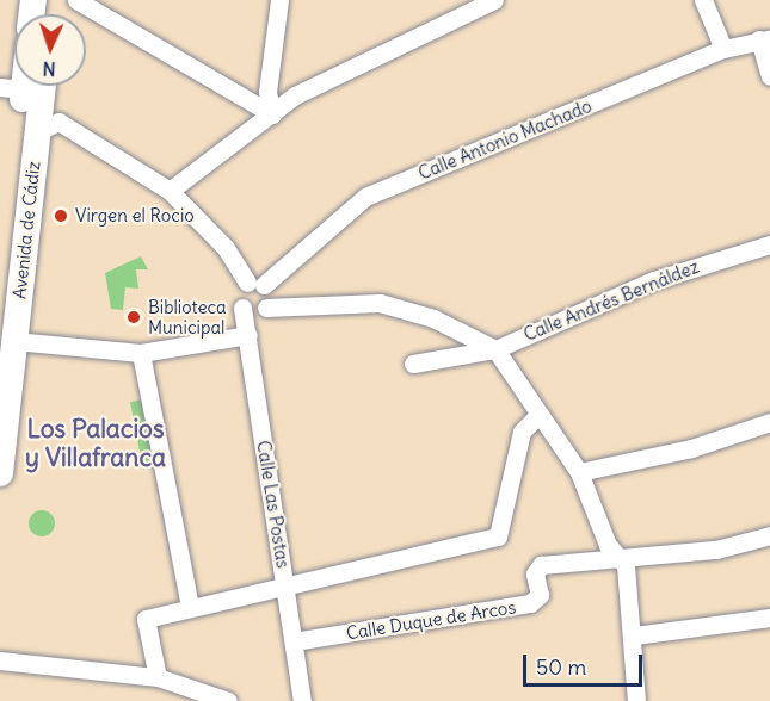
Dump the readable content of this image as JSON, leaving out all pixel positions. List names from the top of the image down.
{
  "streets": {
    "main road": ["Avenida de Cádiz"],
    "street": [
      "Calle Antonio Machado",
      "Calle Andrés Bernáldez",
      "Calle Las Postas",
      "Calle Duque de Arcos"
    ]
  },
  "crossings": [
    ["Calle Antonio Machado", "Calle Las Postas"],
    ["Calle Las Postas", "Calle Duque de Arcos"]
  ],
  "districts": ["Los Palacios y Villafranca"],
  "places": ["Virgen el Rocio", "Biblioteca Municipal"],
  "scale_bar": "50 m",
  "north": "bottom"
}
